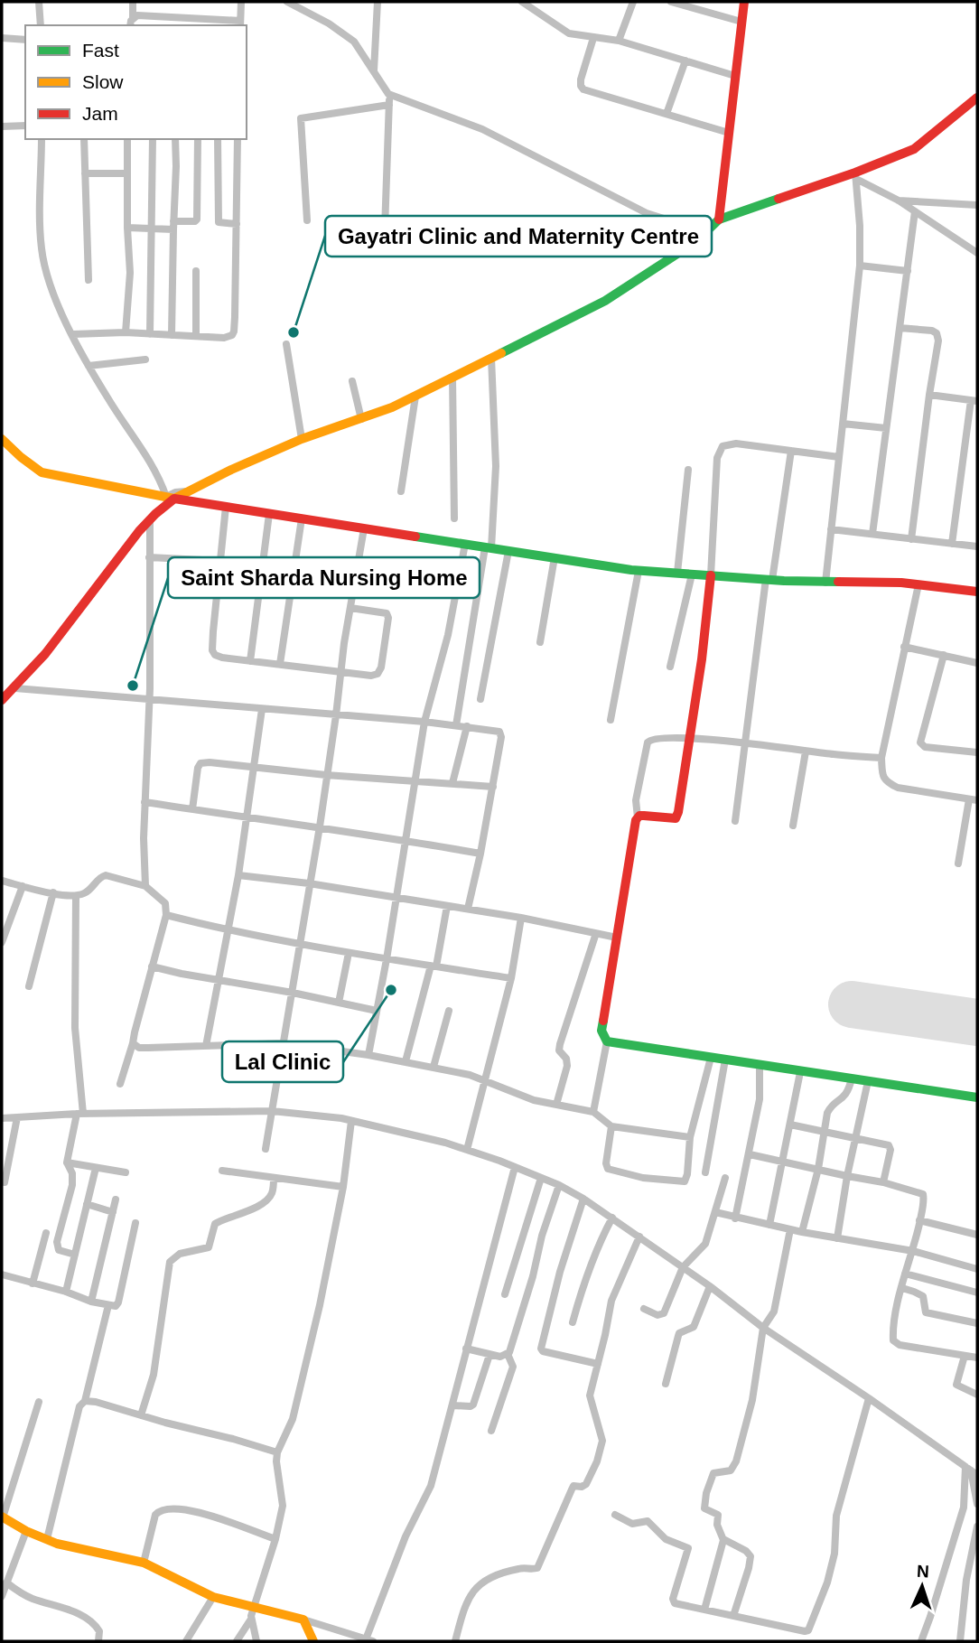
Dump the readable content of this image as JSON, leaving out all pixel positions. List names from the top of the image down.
{
  "places": ["Gayatri Clinic and Maternity Centre", "Saint Sharda Nursing Home", "Lal Clinic"],
  "legend": ["Fast", "Slow", "Jam"],
  "north": "top"
}
